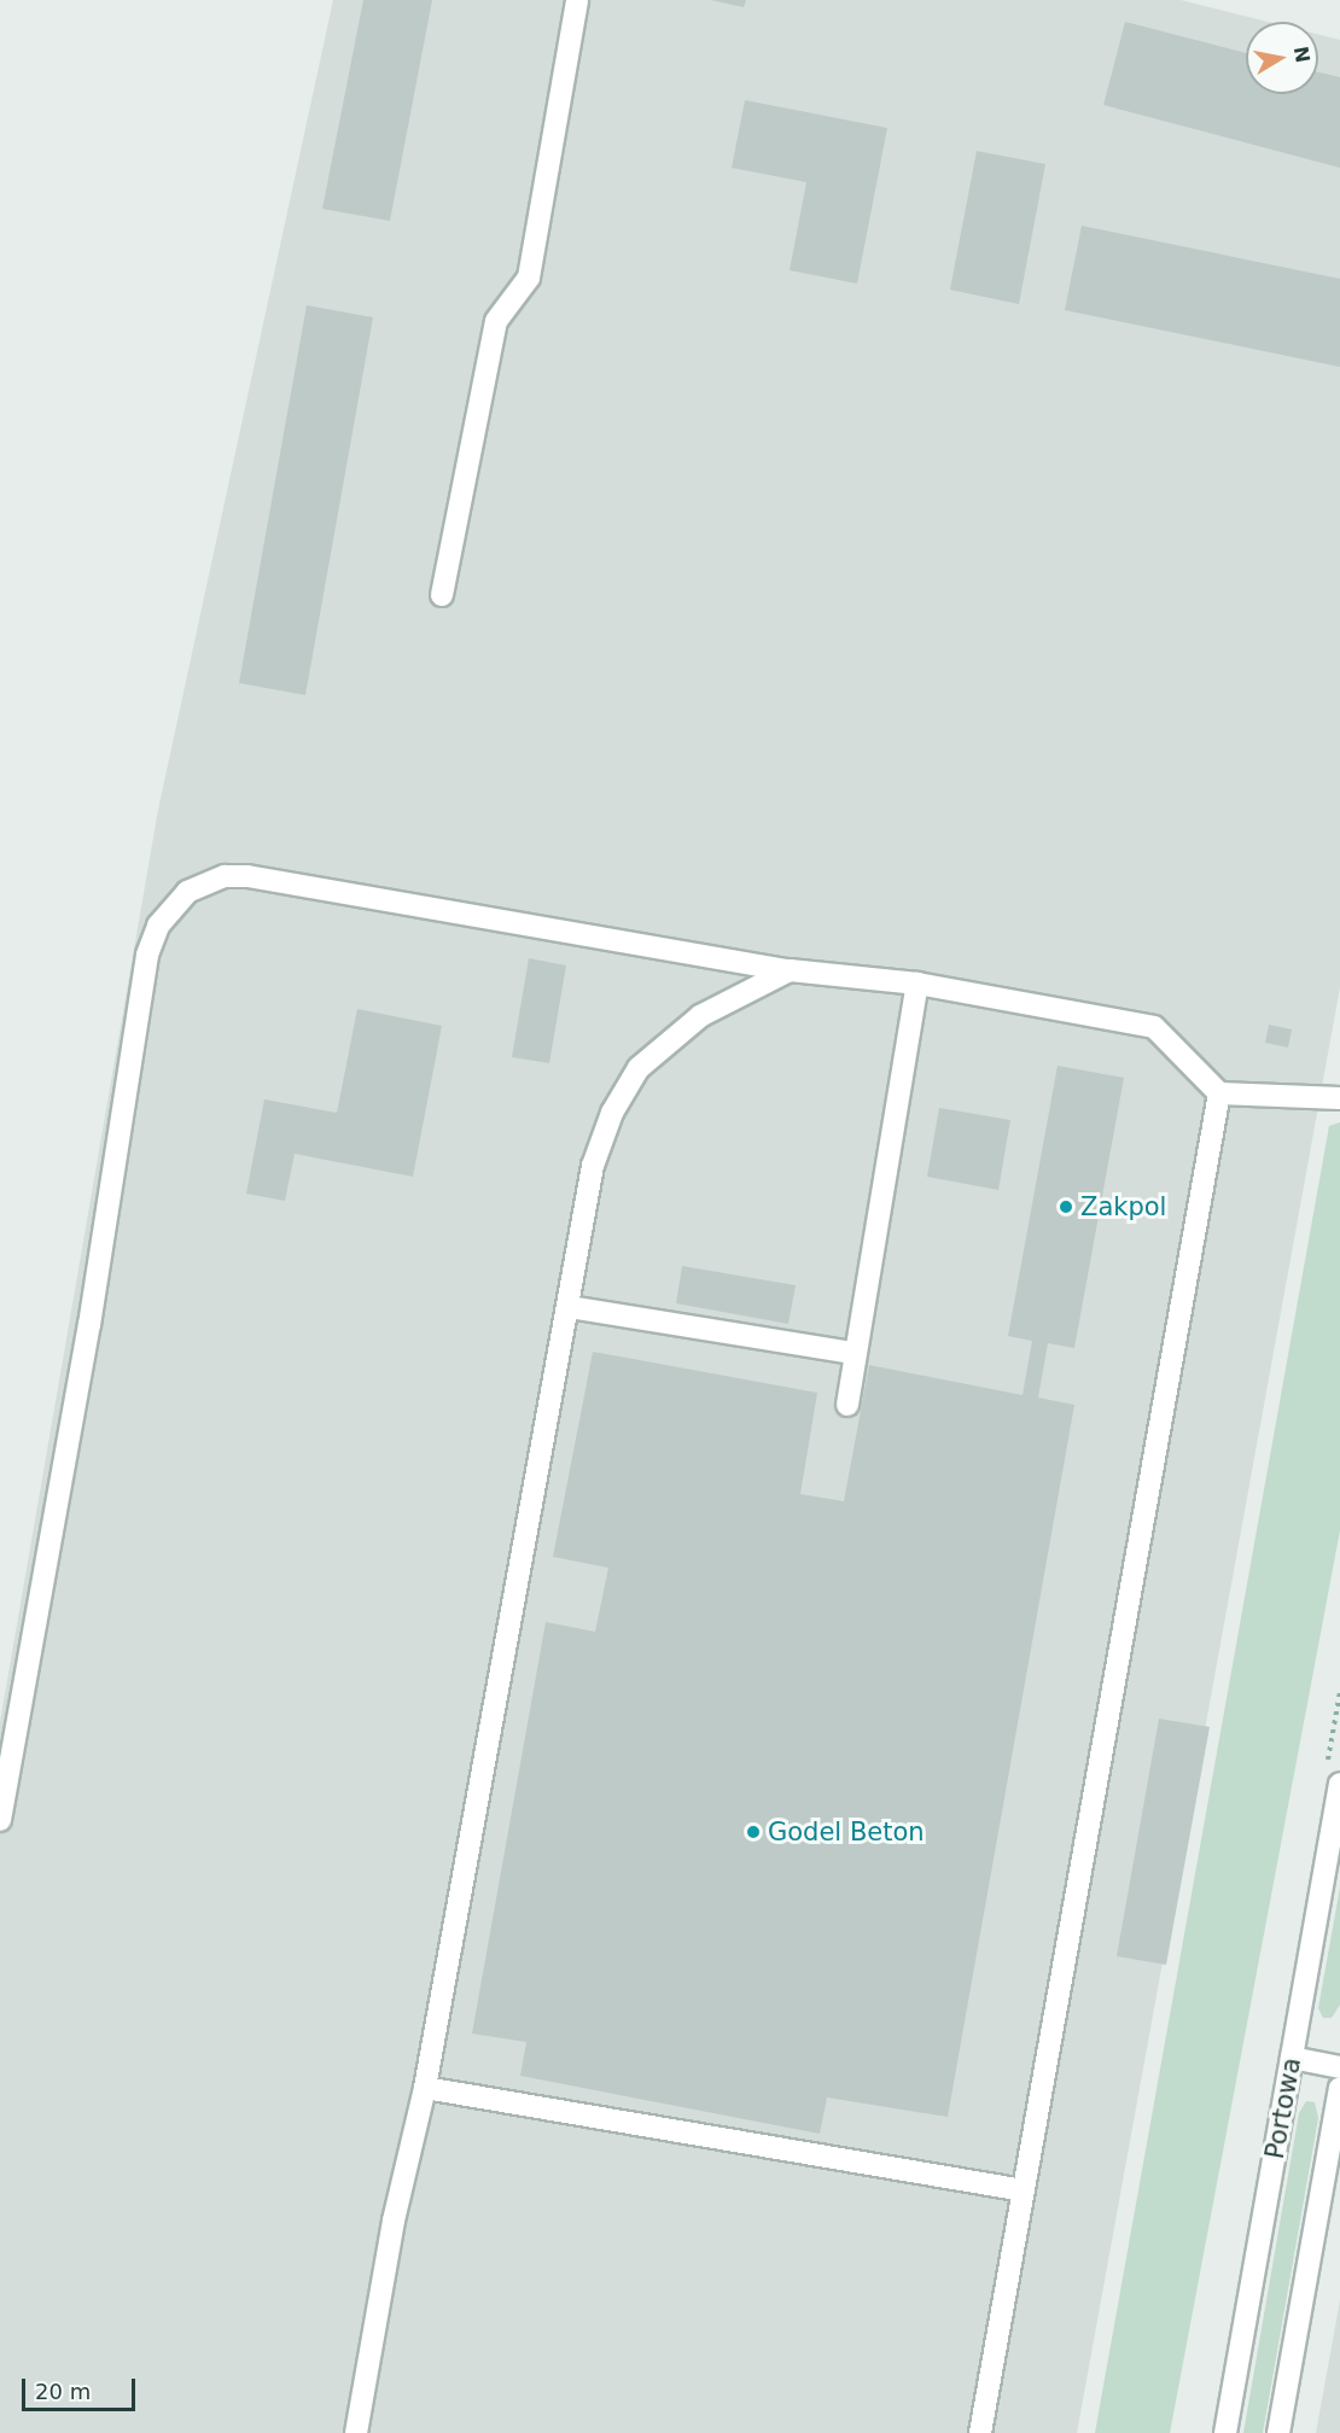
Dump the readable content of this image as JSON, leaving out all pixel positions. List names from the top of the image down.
{
  "streets": {
    "street": ["Portowa"]
  },
  "places": ["Zakpol", "Godel Beton"],
  "scale_bar": "20 m",
  "north": "right"
}
